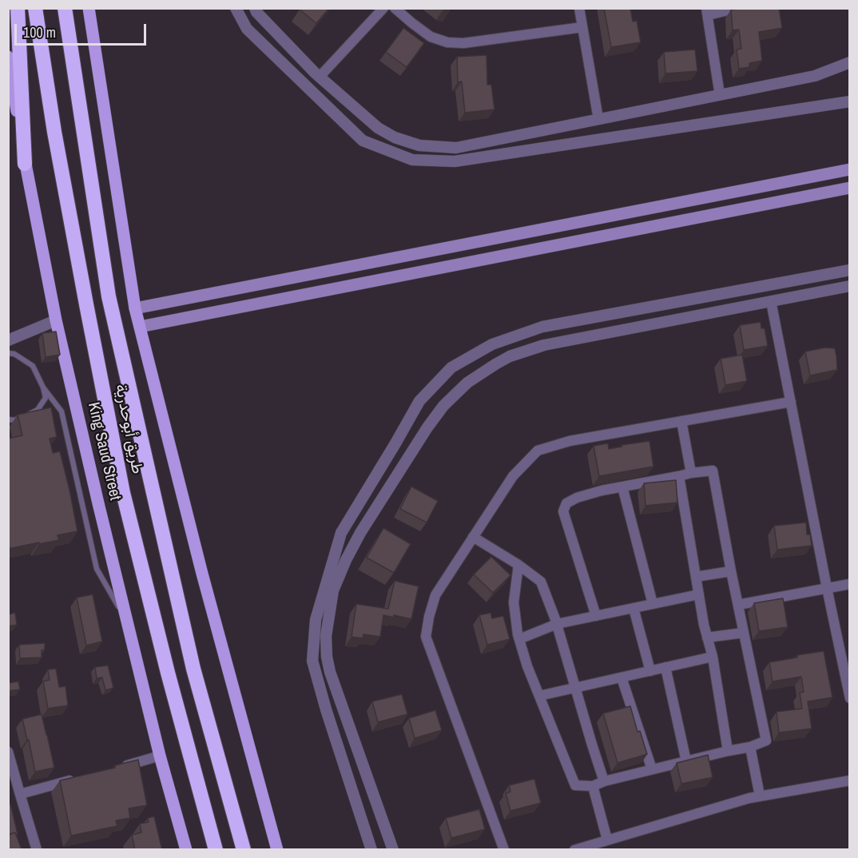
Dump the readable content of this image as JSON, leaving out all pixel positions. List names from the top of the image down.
{
  "streets": {
    "highway": ["طريق أبوحدرية"],
    "main road": ["King Saud Street"]
  },
  "scale_bar": "100 m"
}
